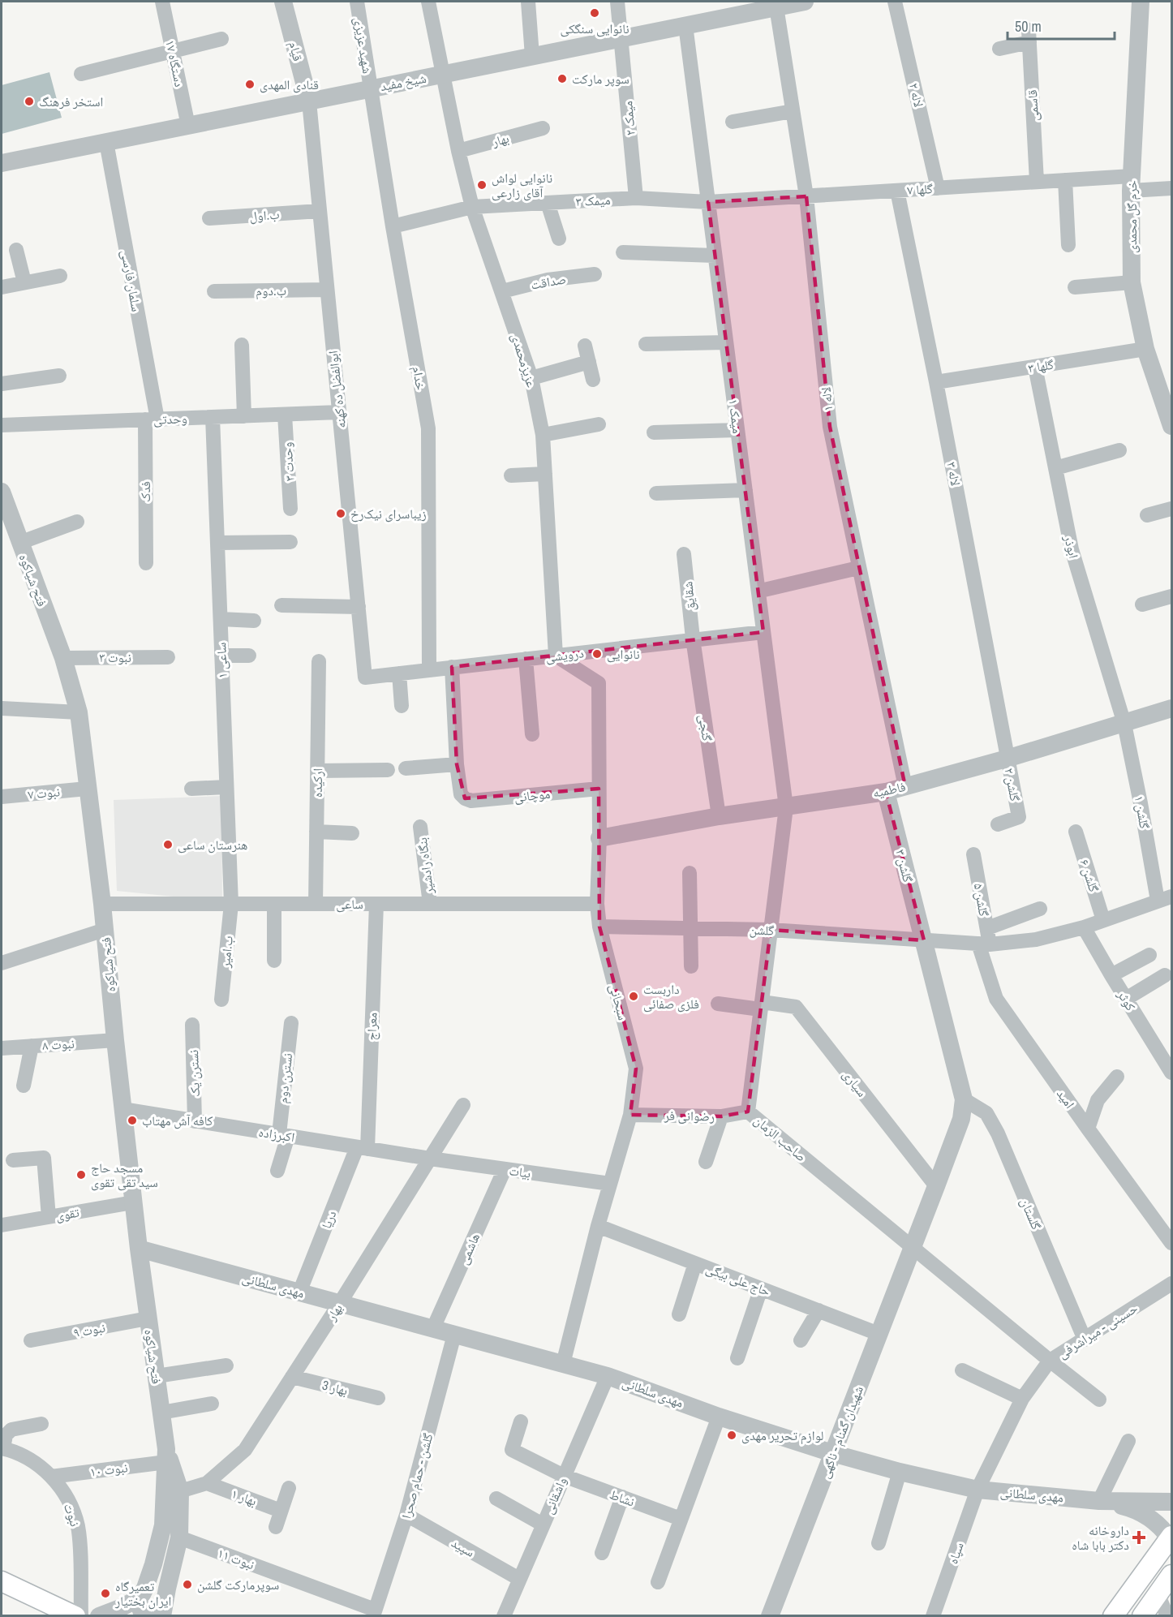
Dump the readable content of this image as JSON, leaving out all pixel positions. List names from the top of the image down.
{
  "streets": {
    "street": [
      "شهید عزیزی",
      "قیام",
      "۱۷ دستگاه",
      "شیخ مفید",
      "لاله ۲",
      "قاسمی",
      "میمک ۲",
      "بهار",
      "گلها ۷",
      "میمک ۳",
      "ب.اول",
      "خرم گل محمدی",
      "سلمان فارسی",
      "صداقت",
      "ب.دوم",
      "عزیزمحمدی",
      "گلها ۳",
      "خدام",
      "ابوالفضل ده کهنه",
      "لاله ۱",
      "میمک ۱",
      "وحدتی",
      "وحدت ۳",
      "لاله ۳",
      "فدک",
      "ابوذر",
      "فتح شیاکوه",
      "شقایق",
      "درویشی",
      "نبوت ۳",
      "ساعی ۱",
      "گنجی",
      "ارکیده",
      "گلشن ۲",
      "فاطمیه",
      "نبوت ۷",
      "موچانی",
      "گلشن ۱",
      "بنگاه رادشیر",
      "گلشن ۳",
      "گلشن ۶",
      "گلشن ۵",
      "ساعی",
      "گلشن",
      "ب.امیر",
      "کوثر",
      "سبحانی",
      "معراج",
      "نبوت ۸",
      "نسترن یک",
      "نسترن دوم",
      "سیاری",
      "امید",
      "رضوانی فر",
      "اکبرزاده",
      "صاحب الزمان",
      "بیات",
      "تقوی",
      "گلستان",
      "دریا",
      "هاشمی",
      "حاج علی بیگی",
      "مهدی سلطانی",
      "نبوت ۹",
      "حسینی - میراشرفی",
      "بهار 3",
      "شهیدان گمنام - ناگهی",
      "نبوت ۱۰",
      "گلشن - حمام صحرا",
      "واشقانی",
      "بهار ۱",
      "نشاط",
      "نبوت",
      "سپید",
      "سپاه",
      "نبوت ۱۱"
    ]
  },
  "crossings": [
    ["شهید عزیزی", "شیخ مفید"],
    ["شهید عزیزی", "خدام"],
    ["قیام", "شیخ مفید"],
    ["قیام", "ابوالفضل ده کهنه"],
    ["۱۷ دستگاه", "شیخ مفید"],
    ["شیخ مفید", "میمک ۲"],
    ["شیخ مفید", "سلمان فارسی"],
    ["شیخ مفید", "عزیزمحمدی"],
    ["شیخ مفید", "خدام"],
    ["شیخ مفید", "ابوالفضل ده کهنه"],
    ["شیخ مفید", "لاله ۱"],
    ["شیخ مفید", "میمک ۱"],
    ["لاله ۲", "گلها ۷"],
    ["قاسمی", "گلها ۷"],
    ["میمک ۲", "میمک ۳"],
    ["بهار", "عزیزمحمدی"],
    ["بهار", "فتح شیاکوه"],
    ["بهار", "اکبرزاده"],
    ["بهار", "بیات"],
    ["بهار", "مهدی سلطانی"],
    ["بهار", "بهار 3"],
    ["بهار", "بهار ۱"],
    ["گلها ۷", "میمک ۳"],
    ["گلها ۷", "خرم گل محمدی"],
    ["گلها ۷", "لاله ۱"],
    ["گلها ۷", "میمک ۱"],
    ["گلها ۷", "لاله ۳"],
    ["میمک ۳", "عزیزمحمدی"],
    ["میمک ۳", "خدام"],
    ["میمک ۳", "میمک ۱"],
    ["ب.اول", "ابوالفضل ده کهنه"],
    ["خرم گل محمدی", "گلها ۳"],
    ["سلمان فارسی", "وحدتی"],
    ["سلمان فارسی", "فدک"],
    ["صداقت", "عزیزمحمدی"],
    ["ب.دوم", "ابوالفضل ده کهنه"],
    ["عزیزمحمدی", "درویشی"],
    ["عزیزمحمدی", "سبحانی"],
    ["گلها ۳", "لاله ۳"],
    ["گلها ۳", "ابوذر"],
    ["خدام", "درویشی"],
    ["ابوالفضل ده کهنه", "وحدتی"],
    ["ابوالفضل ده کهنه", "درویشی"],
    ["لاله ۱", "فاطمیه"],
    ["میمک ۱", "درویشی"],
    ["میمک ۱", "فاطمیه"],
    ["میمک ۱", "صاحب الزمان"],
    ["وحدتی", "وحدت ۳"],
    ["وحدتی", "فدک"],
    ["وحدتی", "ساعی ۱"],
    ["لاله ۳", "گلشن ۲"],
    ["لاله ۳", "فاطمیه"],
    ["ابوذر", "فاطمیه"],
    ["ابوذر", "گلشن ۱"],
    ["فتح شیاکوه", "نبوت ۳"],
    ["فتح شیاکوه", "نبوت ۷"],
    ["فتح شیاکوه", "ساعی"],
    ["فتح شیاکوه", "نبوت ۸"],
    ["فتح شیاکوه", "اکبرزاده"],
    ["فتح شیاکوه", "تقوی"],
    ["فتح شیاکوه", "مهدی سلطانی"],
    ["فتح شیاکوه", "نبوت ۹"],
    ["فتح شیاکوه", "نبوت ۱۰"],
    ["فتح شیاکوه", "نبوت ۱۱"],
    ["شقایق", "درویشی"],
    ["شقایق", "گنجی"],
    ["درویشی", "گنجی"],
    ["درویشی", "سبحانی"],
    ["ساعی ۱", "ساعی"],
    ["ساعی ۱", "ب.امیر"],
    ["گنجی", "فاطمیه"],
    ["ارکیده", "ساعی"],
    ["گلشن ۲", "فاطمیه"],
    ["فاطمیه", "گلشن ۱"],
    ["فاطمیه", "گلشن ۳"],
    ["فاطمیه", "سبحانی"],
    ["فاطمیه", "صاحب الزمان"],
    ["موچانی", "سبحانی"],
    ["گلشن ۱", "گلشن"],
    ["بنگاه رادشیر", "ساعی"],
    ["گلشن ۳", "گلشن"],
    ["گلشن ۶", "گلشن"],
    ["گلشن ۵", "گلشن"],
    ["گلشن ۵", "امید"],
    ["ساعی", "ب.امیر"],
    ["ساعی", "سبحانی"],
    ["ساعی", "معراج"],
    ["گلشن", "کوثر"],
    ["گلشن", "سبحانی"],
    ["گلشن", "امید"],
    ["گلشن", "صاحب الزمان"],
    ["سبحانی", "رضوانی فر"],
    ["سبحانی", "بیات"],
    ["سبحانی", "حاج علی بیگی"],
    ["سبحانی", "مهدی سلطانی"],
    ["معراج", "اکبرزاده"],
    ["معراج", "دریا"],
    ["نسترن یک", "اکبرزاده"],
    ["نسترن دوم", "اکبرزاده"],
    ["سیاری", "صاحب الزمان"],
    ["رضوانی فر", "صاحب الزمان"],
    ["اکبرزاده", "بیات"],
    ["اکبرزاده", "دریا"],
    ["صاحب الزمان", "حسینی - میراشرفی"],
    ["صاحب الزمان", "شهیدان گمنام - ناگهی"],
    ["بیات", "هاشمی"],
    ["گلستان", "حسینی - میراشرفی"],
    ["دریا", "مهدی سلطانی"],
    ["هاشمی", "مهدی سلطانی"],
    ["حاج علی بیگی", "شهیدان گمنام - ناگهی"],
    ["مهدی سلطانی", "حسینی - میراشرفی"],
    ["مهدی سلطانی", "شهیدان گمنام - ناگهی"],
    ["مهدی سلطانی", "گلشن - حمام صحرا"],
    ["مهدی سلطانی", "واشقانی"],
    ["مهدی سلطانی", "سپاه"],
    ["حسینی - میراشرفی", "سپاه"],
    ["نبوت ۱۰", "نبوت"],
    ["گلشن - حمام صحرا", "سپید"],
    ["گلشن - حمام صحرا", "نبوت ۱۱"],
    ["واشقانی", "نشاط"],
    ["واشقانی", "سپید"]
  ],
  "places": {
    "other": [
      "نانوایی سنگکی",
      "سوپر مارکت",
      "قنادی المهدی",
      "استخر فرهنگ",
      "نانوایی لواش آقای زارعی",
      "زیباسرای نیک‌رخ",
      "نانوایی",
      "هنرستان ساعی",
      "داربست فلزی صفائی",
      "کافه آش مهتاب",
      "مسجد حاج سید تقی تقوی",
      "لوازم تحریر مهدی",
      "سوپرمارکت گلشن",
      "تعمیرگاه ایران بختیار"
    ],
    "health": ["داروخانه دکتر بابا شاه"]
  },
  "scale_bar": "50 m"
}
